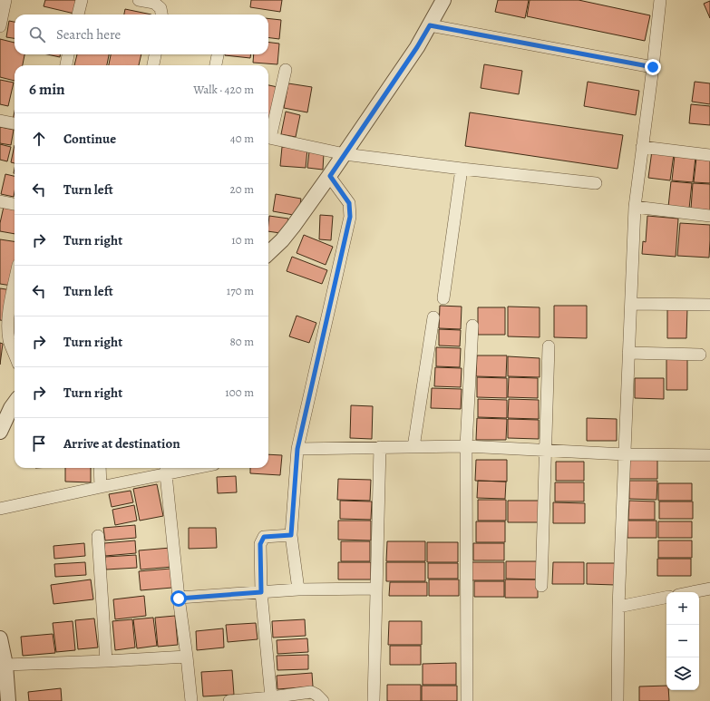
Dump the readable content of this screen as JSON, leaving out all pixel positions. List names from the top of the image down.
{
  "page": {
    "search": "Search here",
    "heading": ["6 min", "Walk · 420 m"],
    "list": [
      ["Continue", "40 m"],
      ["Turn left", "20 m"],
      ["Turn right", "10 m"],
      ["Turn left", "170 m"],
      ["Turn right", "80 m"],
      ["Turn right", "100 m"],
      "Arrive at destination"
    ],
    "map_buttons": ["+", "−"]
  }
}
